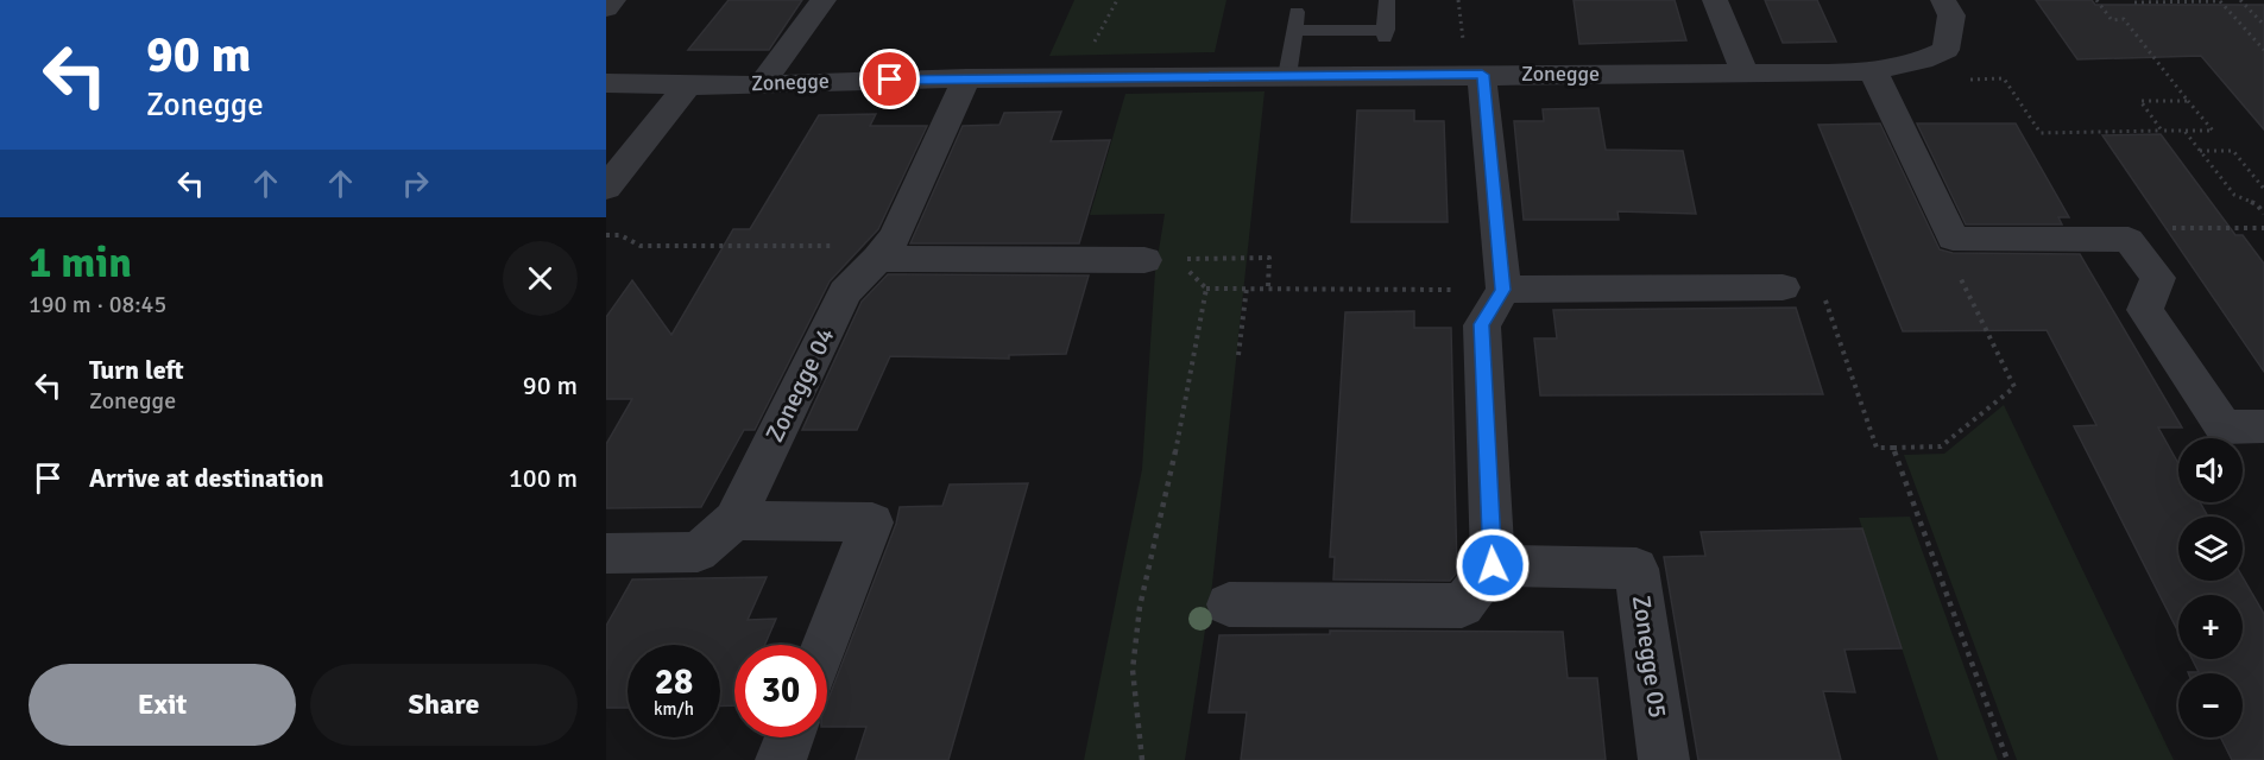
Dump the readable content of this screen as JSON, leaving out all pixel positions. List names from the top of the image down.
{
  "streets": {
    "street": ["Zonegge", "Zonegge 04", "Zonegge 05"]
  },
  "crossings": [
    ["Zonegge", "Zonegge 04"]
  ],
  "page": {
    "turn": ["90 m", "Zonegge"],
    "heading": ["1 min", "190 m · 08:45"],
    "list": [
      {
        "name": "Turn left",
        "note": "Zonegge",
        "value": "90 m"
      },
      {
        "name": "Arrive at destination",
        "value": "100 m"
      }
    ],
    "map_buttons": ["+", "−"],
    "speed": "28 km/h",
    "limit": "30",
    "buttons": ["Exit", "Share"]
  }
}
